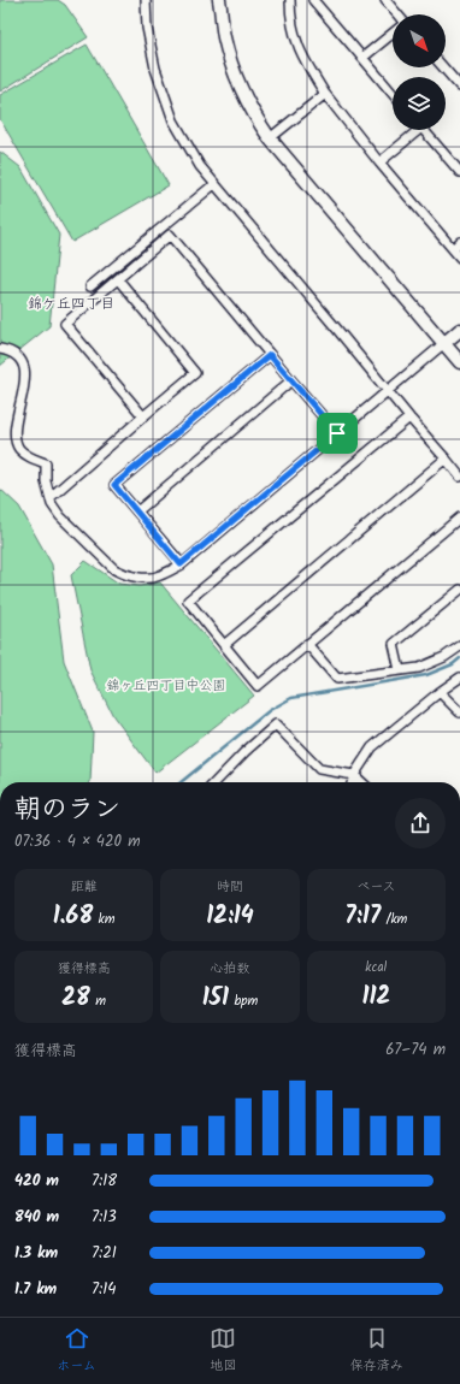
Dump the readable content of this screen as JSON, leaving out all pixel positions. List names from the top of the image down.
{
  "districts": ["錦ケ丘四丁目"],
  "parks": ["錦ヶ丘四丁目中公園"],
  "north": "bottom right",
  "page": {
    "heading": ["朝のラン", "07:36 · 4 × 420 m"],
    "stats": [
      ["距離", "1.68 km"],
      ["時間", "12:14"],
      ["ペース", "7:17 /km"],
      ["獲得標高", "28 m"],
      ["心拍数", "151 bpm"],
      ["kcal", "112"]
    ],
    "chart": ["獲得標高", "67–74 m"],
    "list": [
      {
        "name": "420 m",
        "note": "7:18"
      },
      {
        "name": "840 m",
        "note": "7:13"
      },
      {
        "name": "1.3 km",
        "note": "7:21"
      },
      {
        "name": "1.7 km",
        "note": "7:14"
      }
    ],
    "tabs": ["ホーム", "地図", "保存済み"]
  }
}
